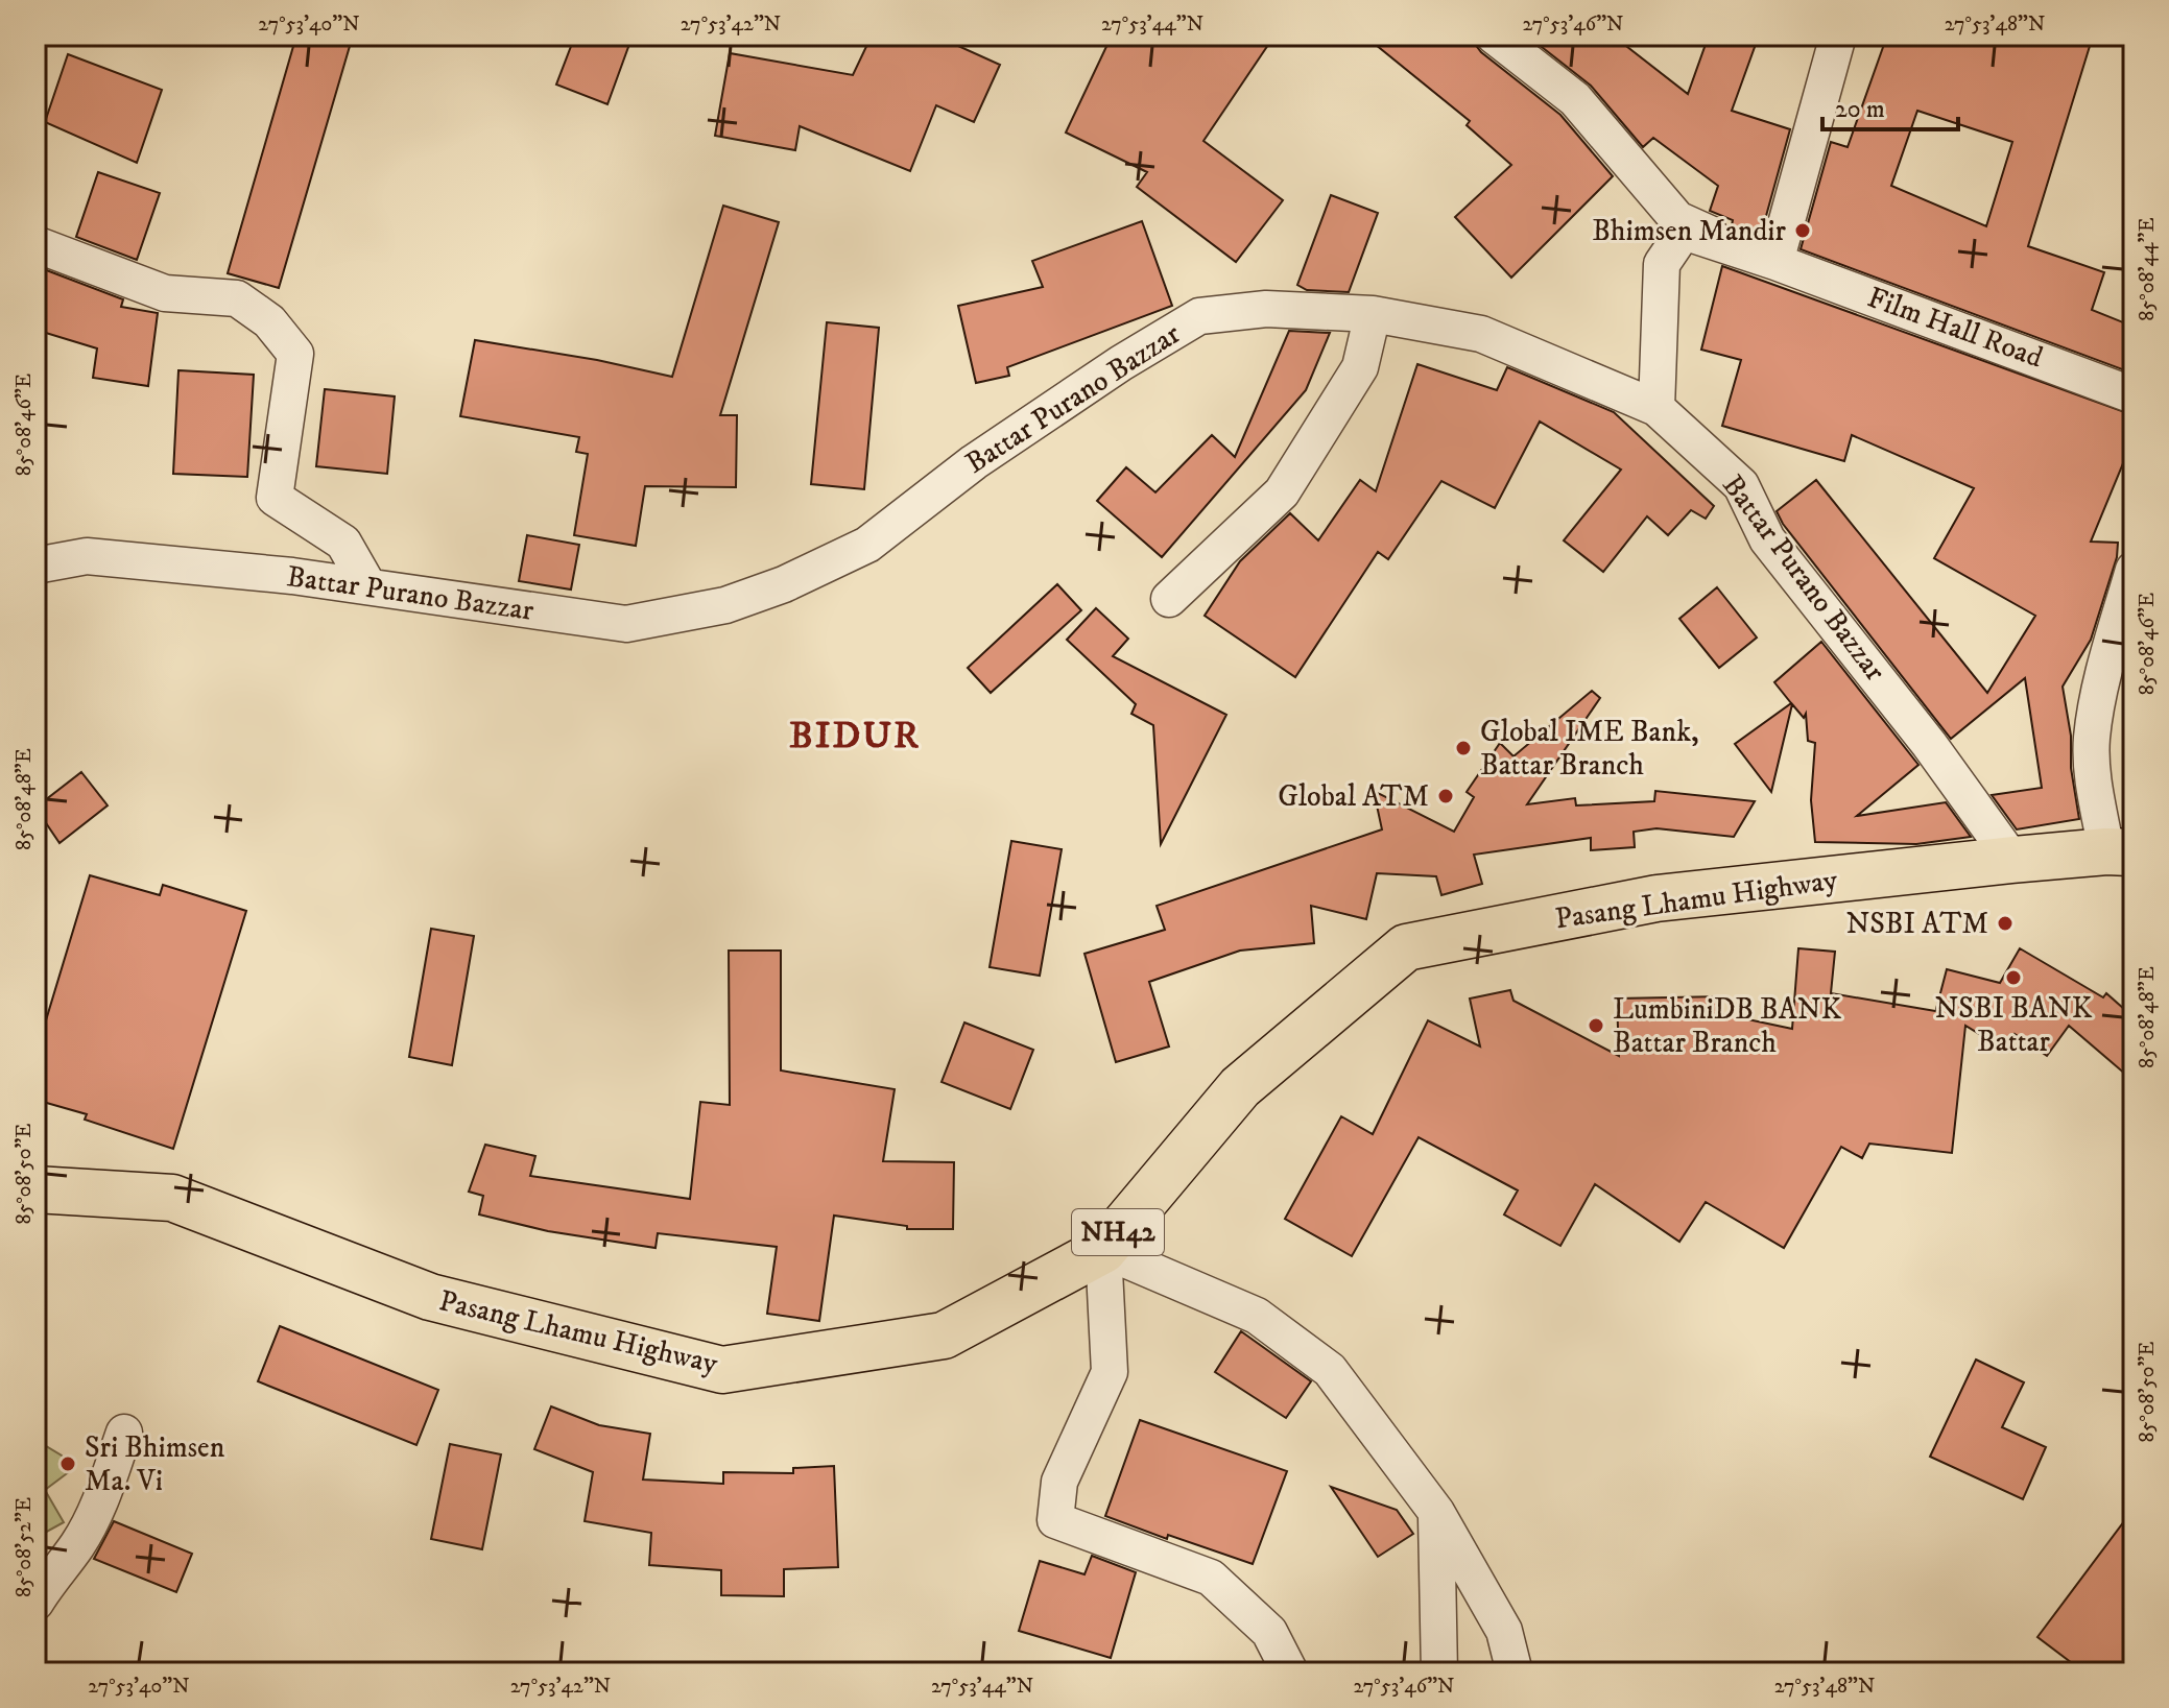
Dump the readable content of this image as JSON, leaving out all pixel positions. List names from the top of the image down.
{
  "streets": {
    "main road": ["Pasang Lhamu Highway", "NH42"],
    "street": ["Film Hall Road", "Battar Purano Bazzar"]
  },
  "crossings": [
    ["Battar Purano Bazzar", "Pasang Lhamu Highway"]
  ],
  "districts": ["BIDUR"],
  "places": [
    "Bhimsen Mandir",
    "Global IME Bank, Battar Branch",
    "Global ATM",
    "NSBI ATM",
    "NSBI BANK Battar",
    "LumbiniDB BANK Battar Branch",
    "Sri Bhimsen Ma. Vi"
  ],
  "scale_bar": "20 m",
  "coordinates": [
    "27°53'40\"N",
    "27°53'42\"N",
    "27°53'44\"N",
    "27°53'46\"N",
    "27°53'48\"N",
    "85°08'44\"E",
    "85°08'46\"E",
    "85°08'48\"E",
    "85°08'50\"E",
    "85°08'52\"E"
  ]
}
